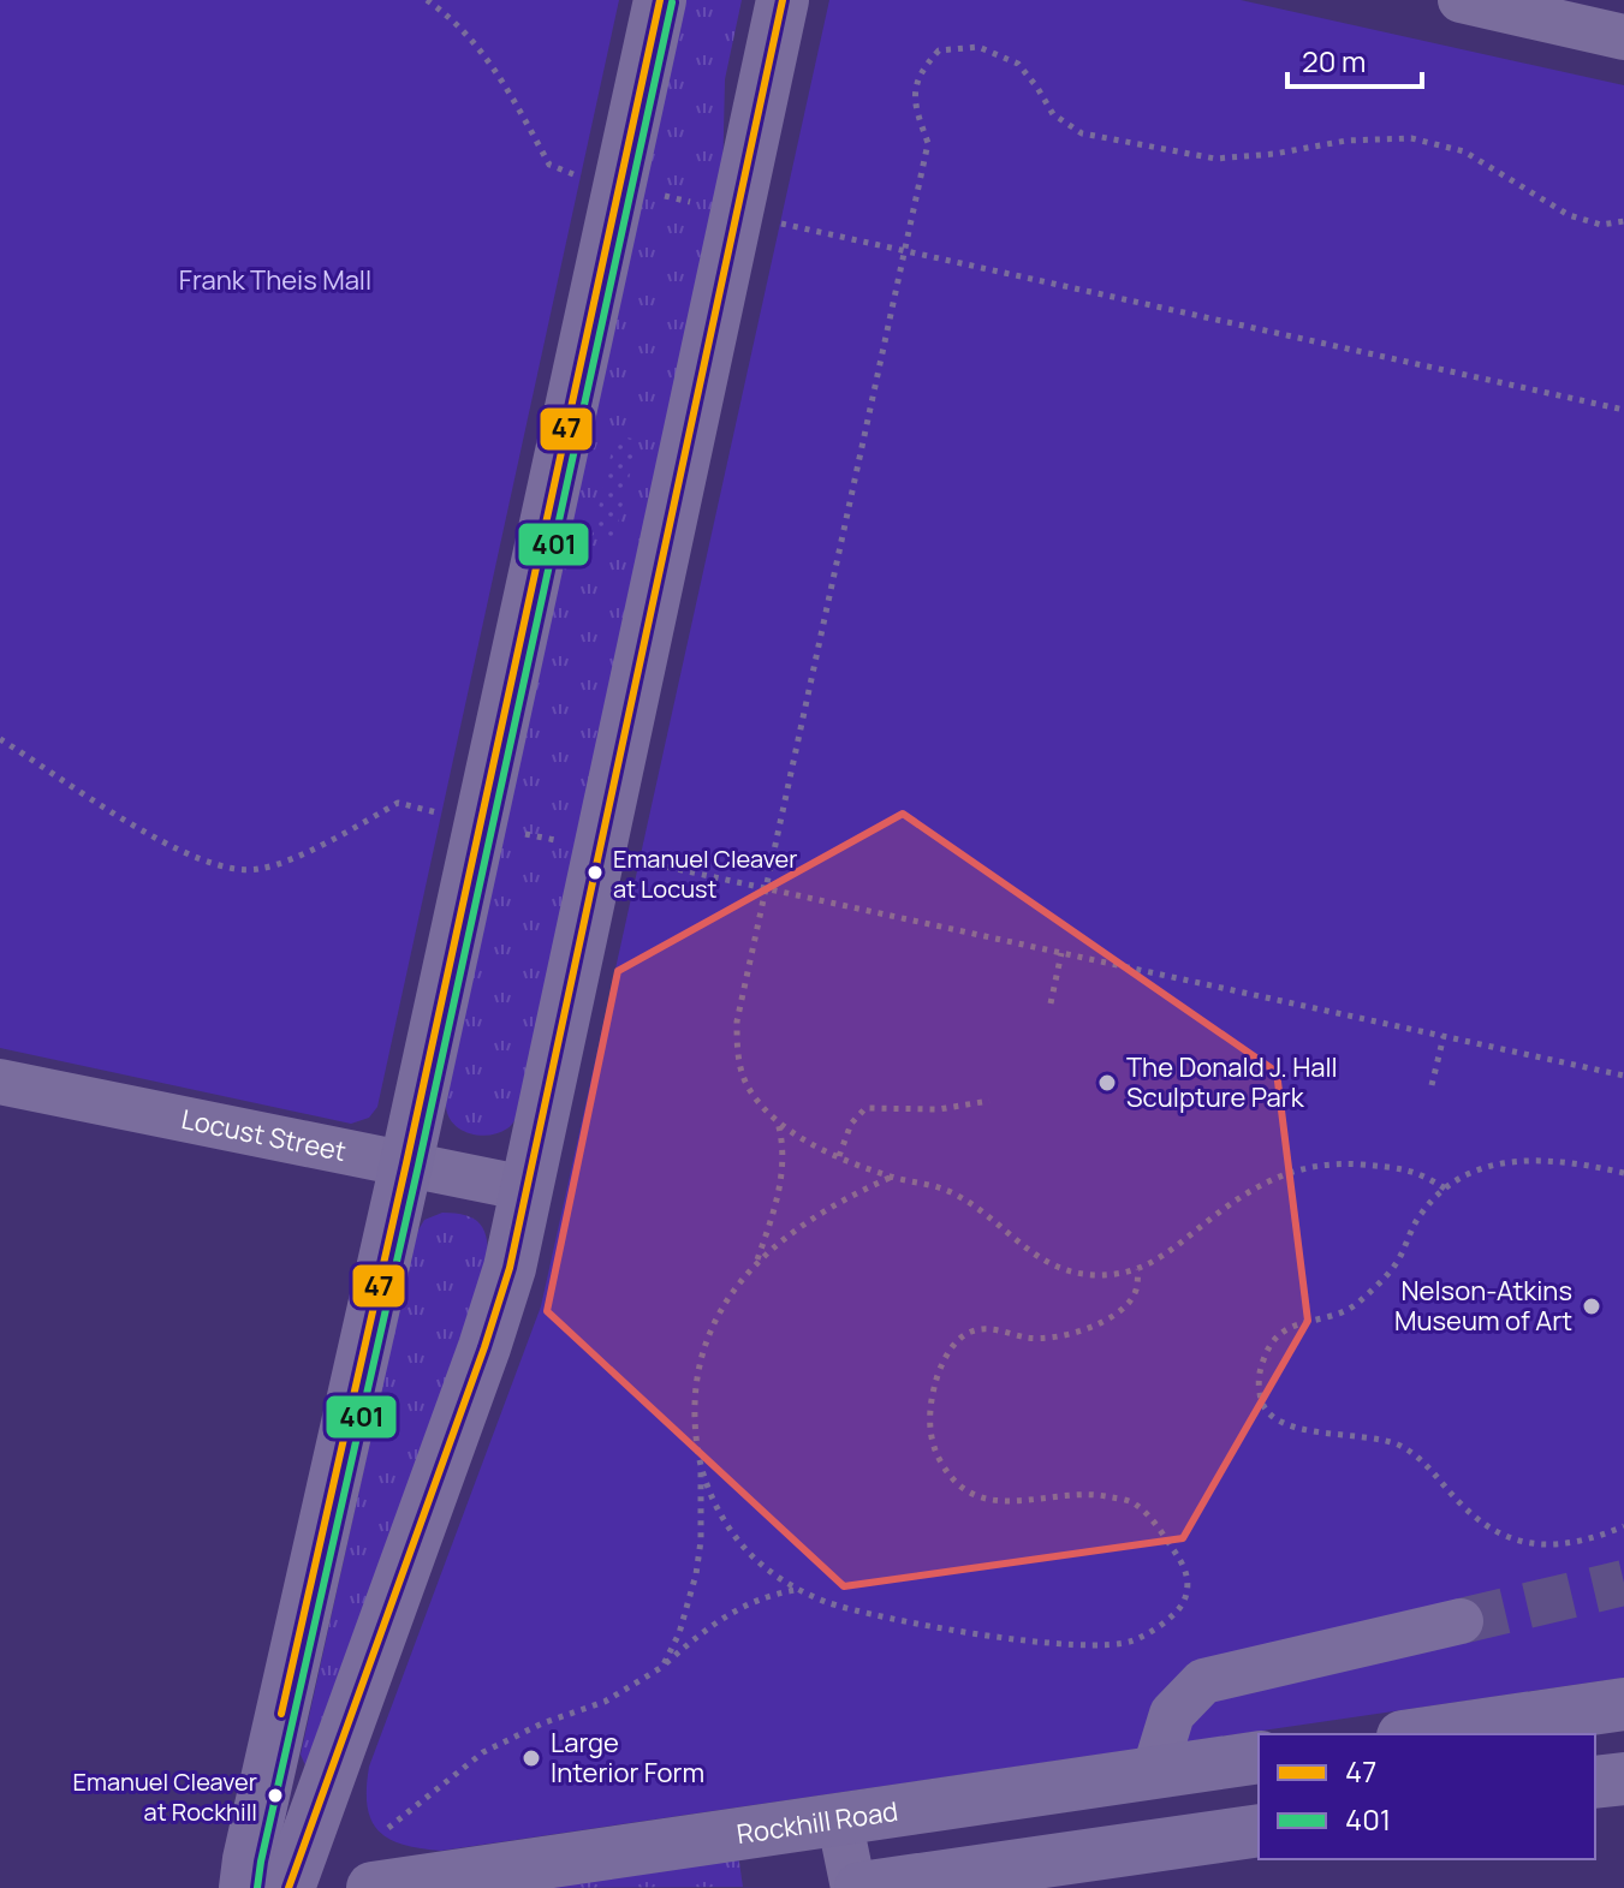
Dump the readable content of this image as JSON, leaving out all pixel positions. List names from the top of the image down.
{
  "streets": {
    "main road": ["Rockhill Road"],
    "street": ["Locust Street"]
  },
  "parks": ["Frank Theis Mall"],
  "places": [
    "Emanuel Cleaver at Locust",
    "The Donald J. Hall Sculpture Park",
    "Nelson-Atkins Museum of Art",
    "Large Interior Form",
    "Emanuel Cleaver at Rockhill"
  ],
  "lines": ["transit line 47", "transit line 401"],
  "legend": ["47", "401"],
  "scale_bar": "20 m"
}
